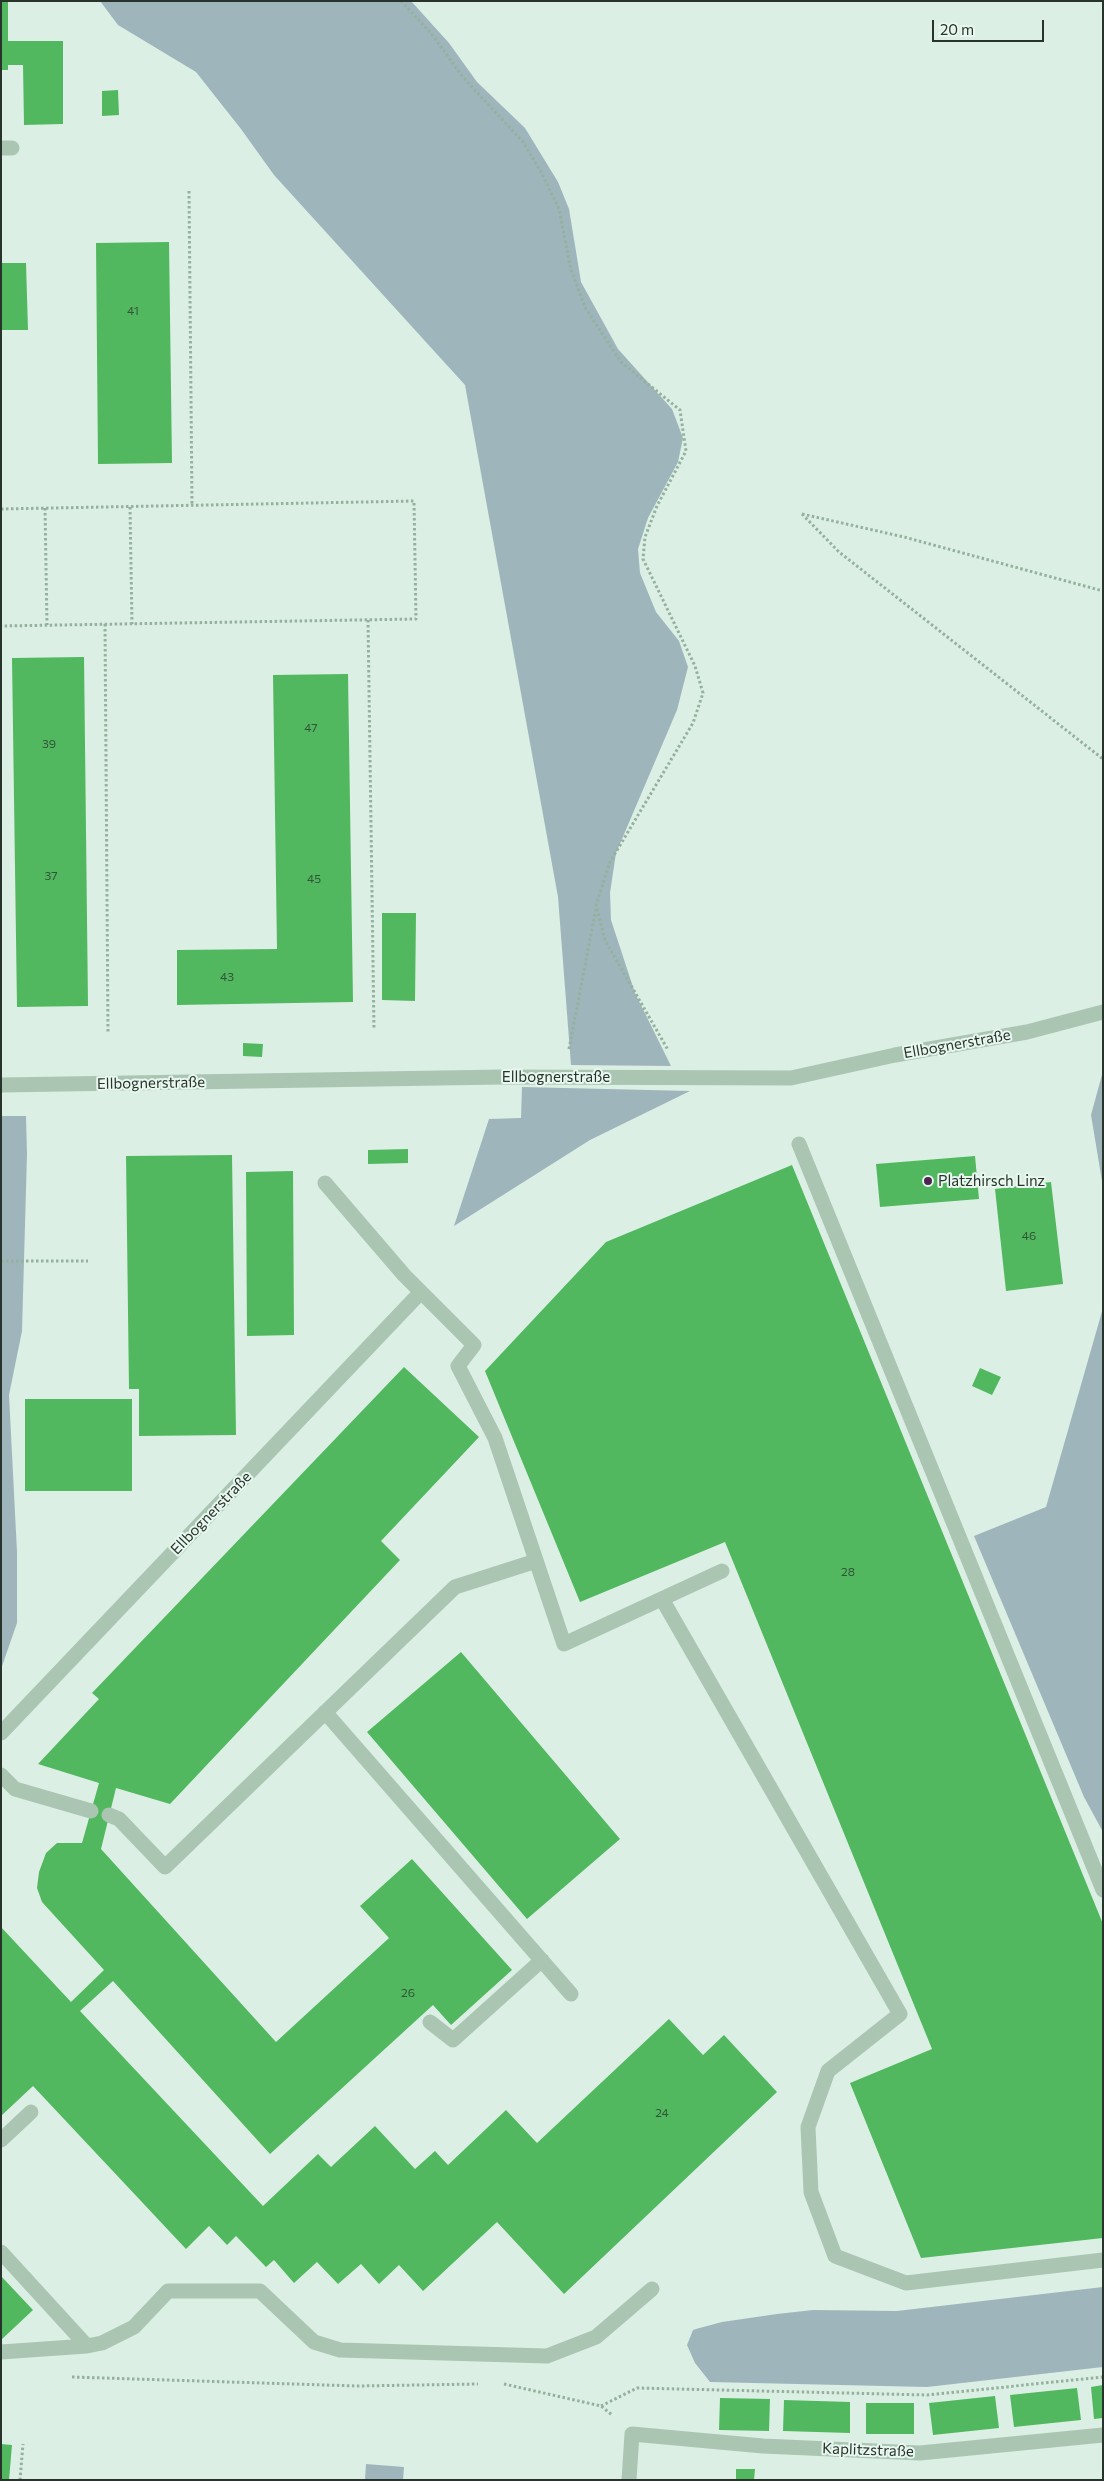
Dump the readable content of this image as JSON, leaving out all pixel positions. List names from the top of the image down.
{
  "streets": {
    "street": ["Ellbognerstraße", "Kaplitzstraße"]
  },
  "places": ["Platzhirsch Linz"],
  "house_numbers": [
    "41",
    "47",
    "39",
    "37",
    "45",
    "43",
    "46",
    "28",
    "26",
    "24"
  ],
  "scale_bar": "20 m"
}
